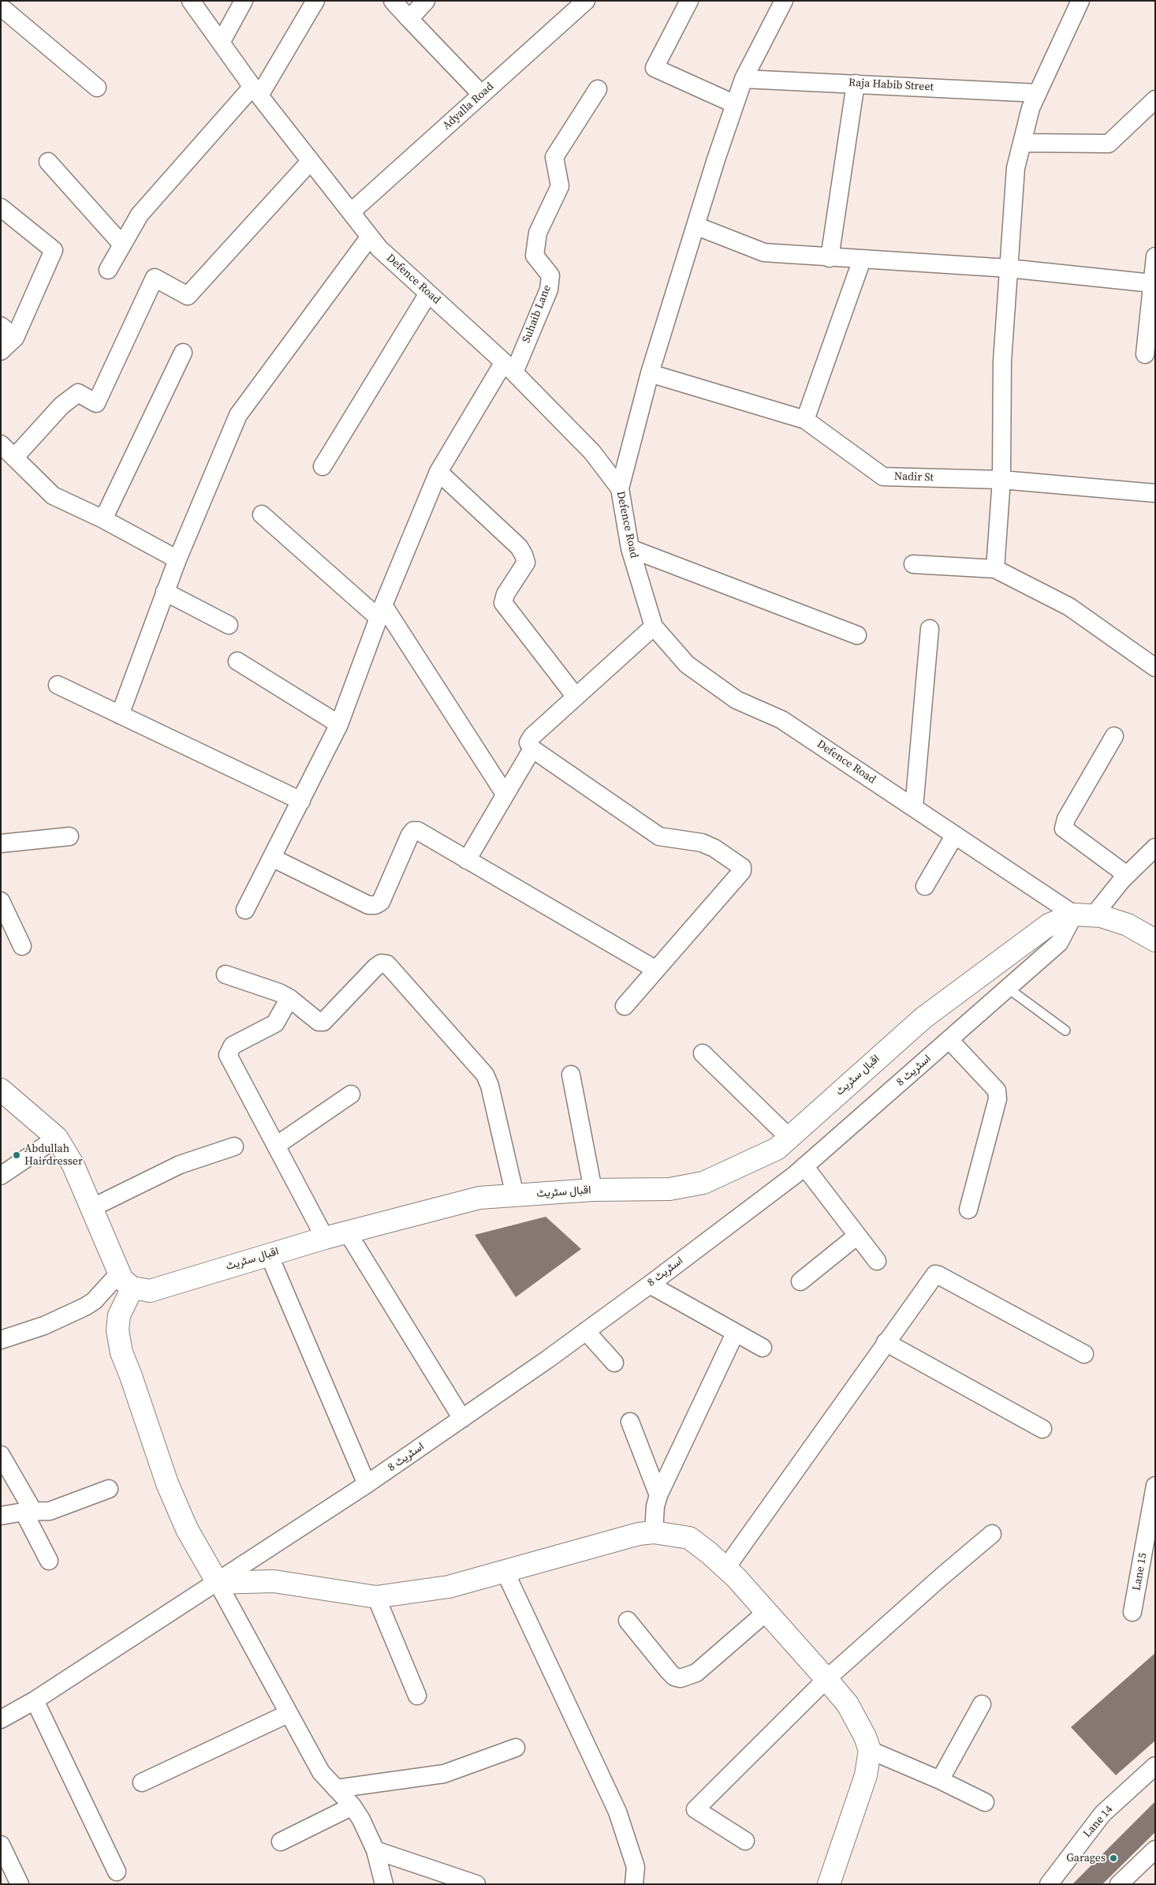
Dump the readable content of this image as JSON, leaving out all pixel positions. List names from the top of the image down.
{
  "streets": {
    "street": [
      "Raja Habib Street",
      "Adyalla Road",
      "Defence Road",
      "Suhaib Lane",
      "Nadir St",
      "اسٹریٹ 8",
      "اقبال سٹریٹ",
      "Lane 15",
      "Lane 14"
    ]
  },
  "crossings": [
    ["Adyalla Road", "Defence Road"],
    ["Defence Road", "Suhaib Lane"],
    ["Defence Road", "اسٹریٹ 8"],
    ["Defence Road", "اقبال سٹریٹ"],
    ["اسٹریٹ 8", "اقبال سٹریٹ"]
  ],
  "places": ["Abdullah Hairdresser", "Garages"]
}
